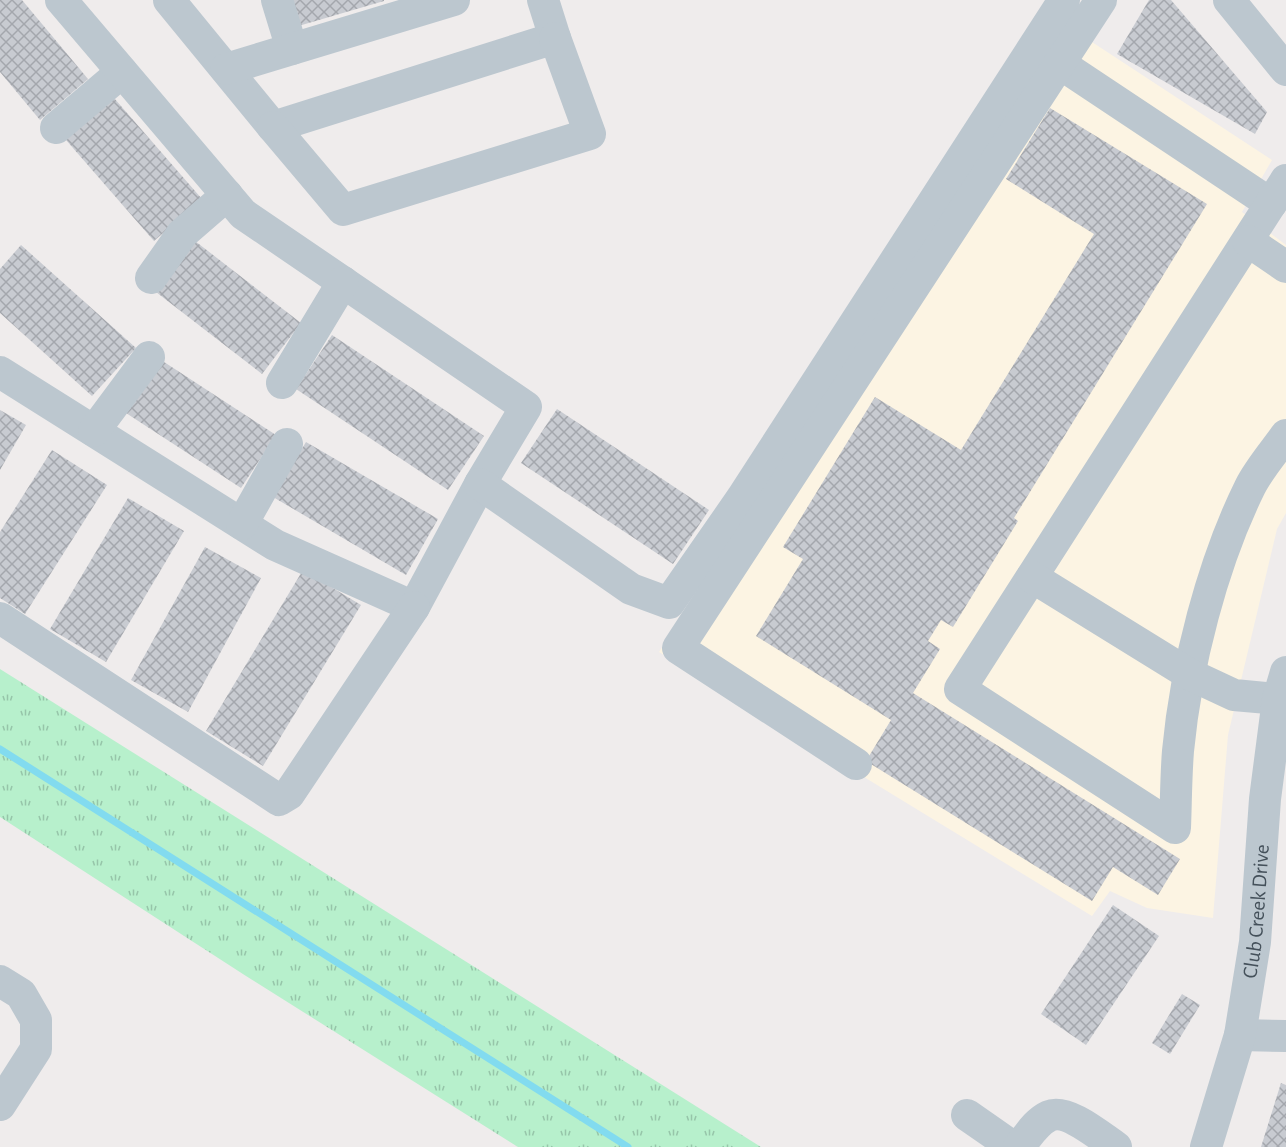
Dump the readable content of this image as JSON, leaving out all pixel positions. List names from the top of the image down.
{
  "streets": {
    "street": ["Club Creek Drive"]
  }
}
